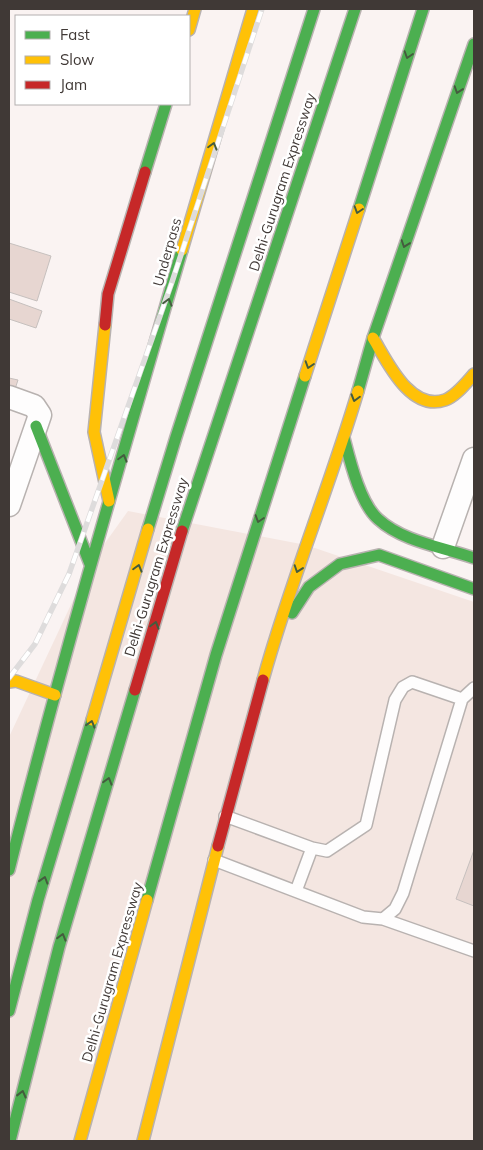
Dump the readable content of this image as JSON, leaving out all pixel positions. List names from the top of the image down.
{
  "streets": {
    "main road": ["Delhi-Gurugram Expressway", "Underpass"]
  },
  "legend": ["Fast", "Slow", "Jam"]
}
